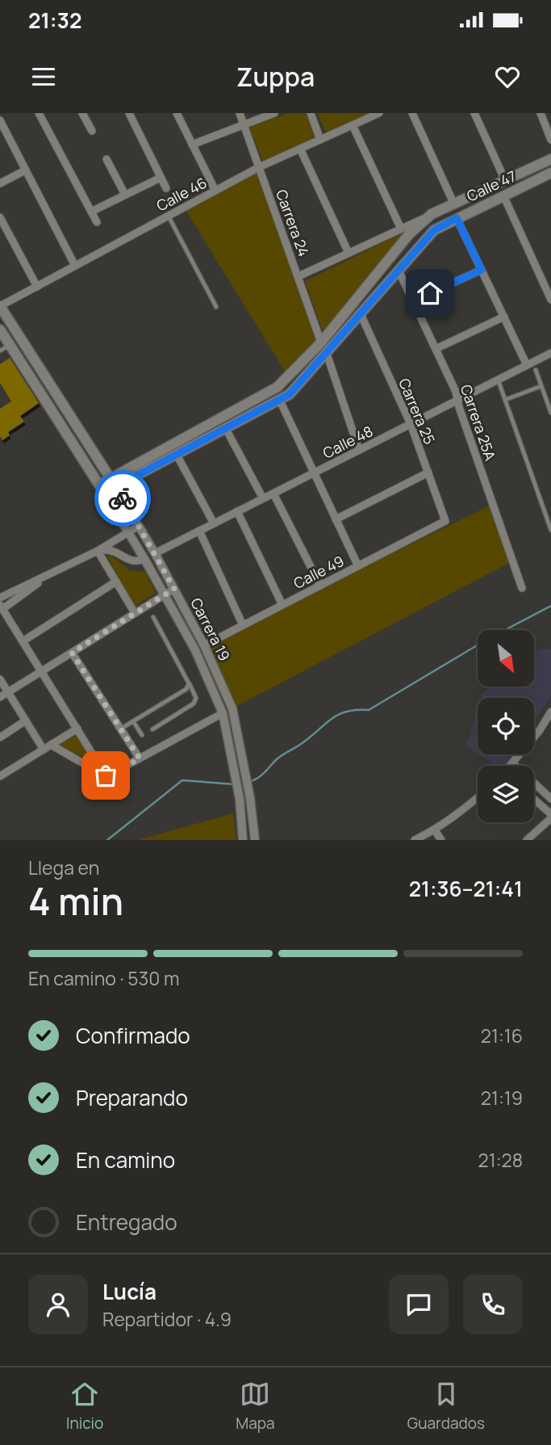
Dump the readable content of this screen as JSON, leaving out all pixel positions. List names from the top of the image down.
{
  "streets": {
    "main road": ["Calle 47", "Carrera 19"],
    "street": [
      "Calle 46",
      "Carrera 24",
      "Carrera 25",
      "Carrera 25A",
      "Calle 48",
      "Calle 49"
    ]
  },
  "crossings": [
    ["Calle 47", "Carrera 24"],
    ["Calle 47", "Carrera 25"],
    ["Calle 47", "Carrera 25A"],
    ["Calle 47", "Carrera 19"],
    ["Calle 46", "Carrera 24"],
    ["Calle 46", "Carrera 19"],
    ["Carrera 25", "Calle 48"],
    ["Carrera 25", "Calle 49"],
    ["Carrera 25A", "Calle 48"],
    ["Calle 48", "Carrera 19"],
    ["Calle 49", "Carrera 19"]
  ],
  "north": "bottom right",
  "page": {
    "status": "21:32",
    "header": "Zuppa",
    "heading": ["4 min", "Llega en", "21:36–21:41"],
    "panel": ["Lucía", "Repartidor · 4.9"],
    "bar": "En camino · 530 m",
    "list": [
      ["Confirmado", "21:16"],
      ["Preparando", "21:19"],
      ["En camino", "21:28"],
      "Entregado"
    ],
    "tabs": ["Inicio", "Mapa", "Guardados"]
  }
}
